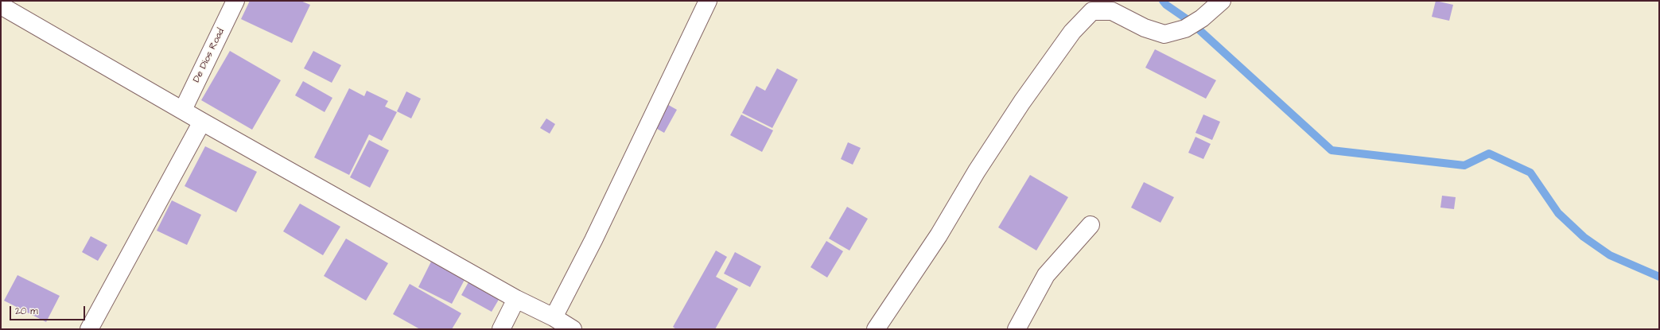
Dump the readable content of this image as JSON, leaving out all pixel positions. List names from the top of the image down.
{
  "streets": {
    "street": ["De Dios Road"]
  },
  "scale_bar": "20 m"
}
